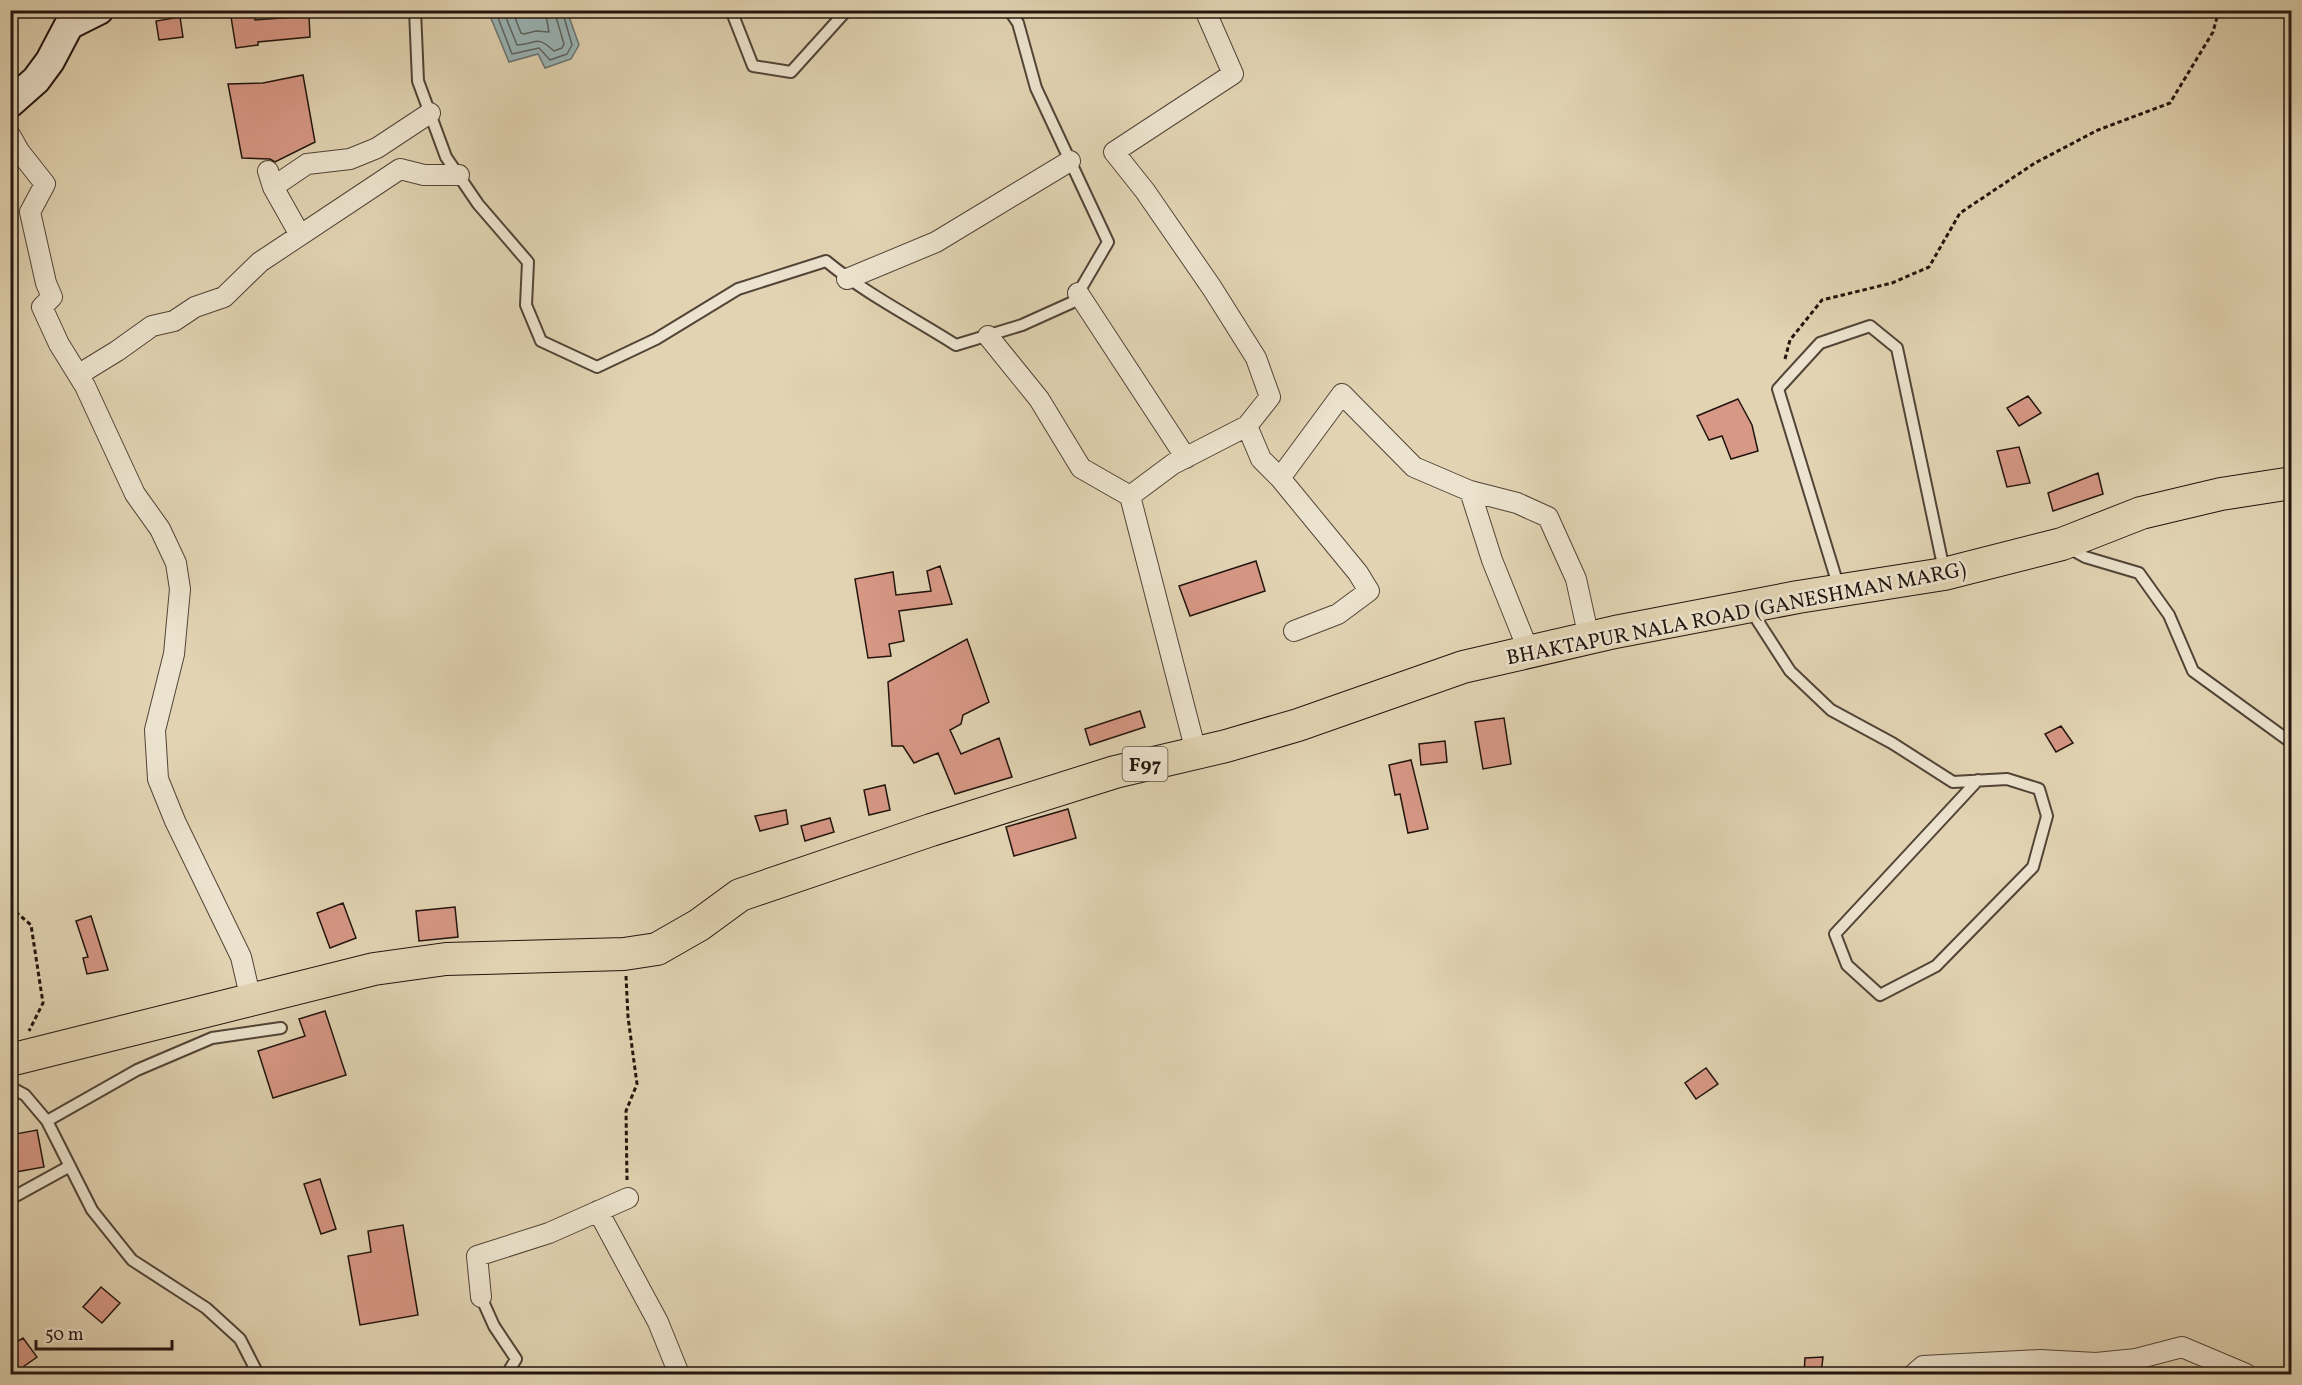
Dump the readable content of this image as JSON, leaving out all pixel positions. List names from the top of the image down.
{
  "streets": {
    "main road": ["BHAKTAPUR NALA ROAD (GANESHMAN MARG)", "F97"]
  },
  "scale_bar": "50 m"
}
